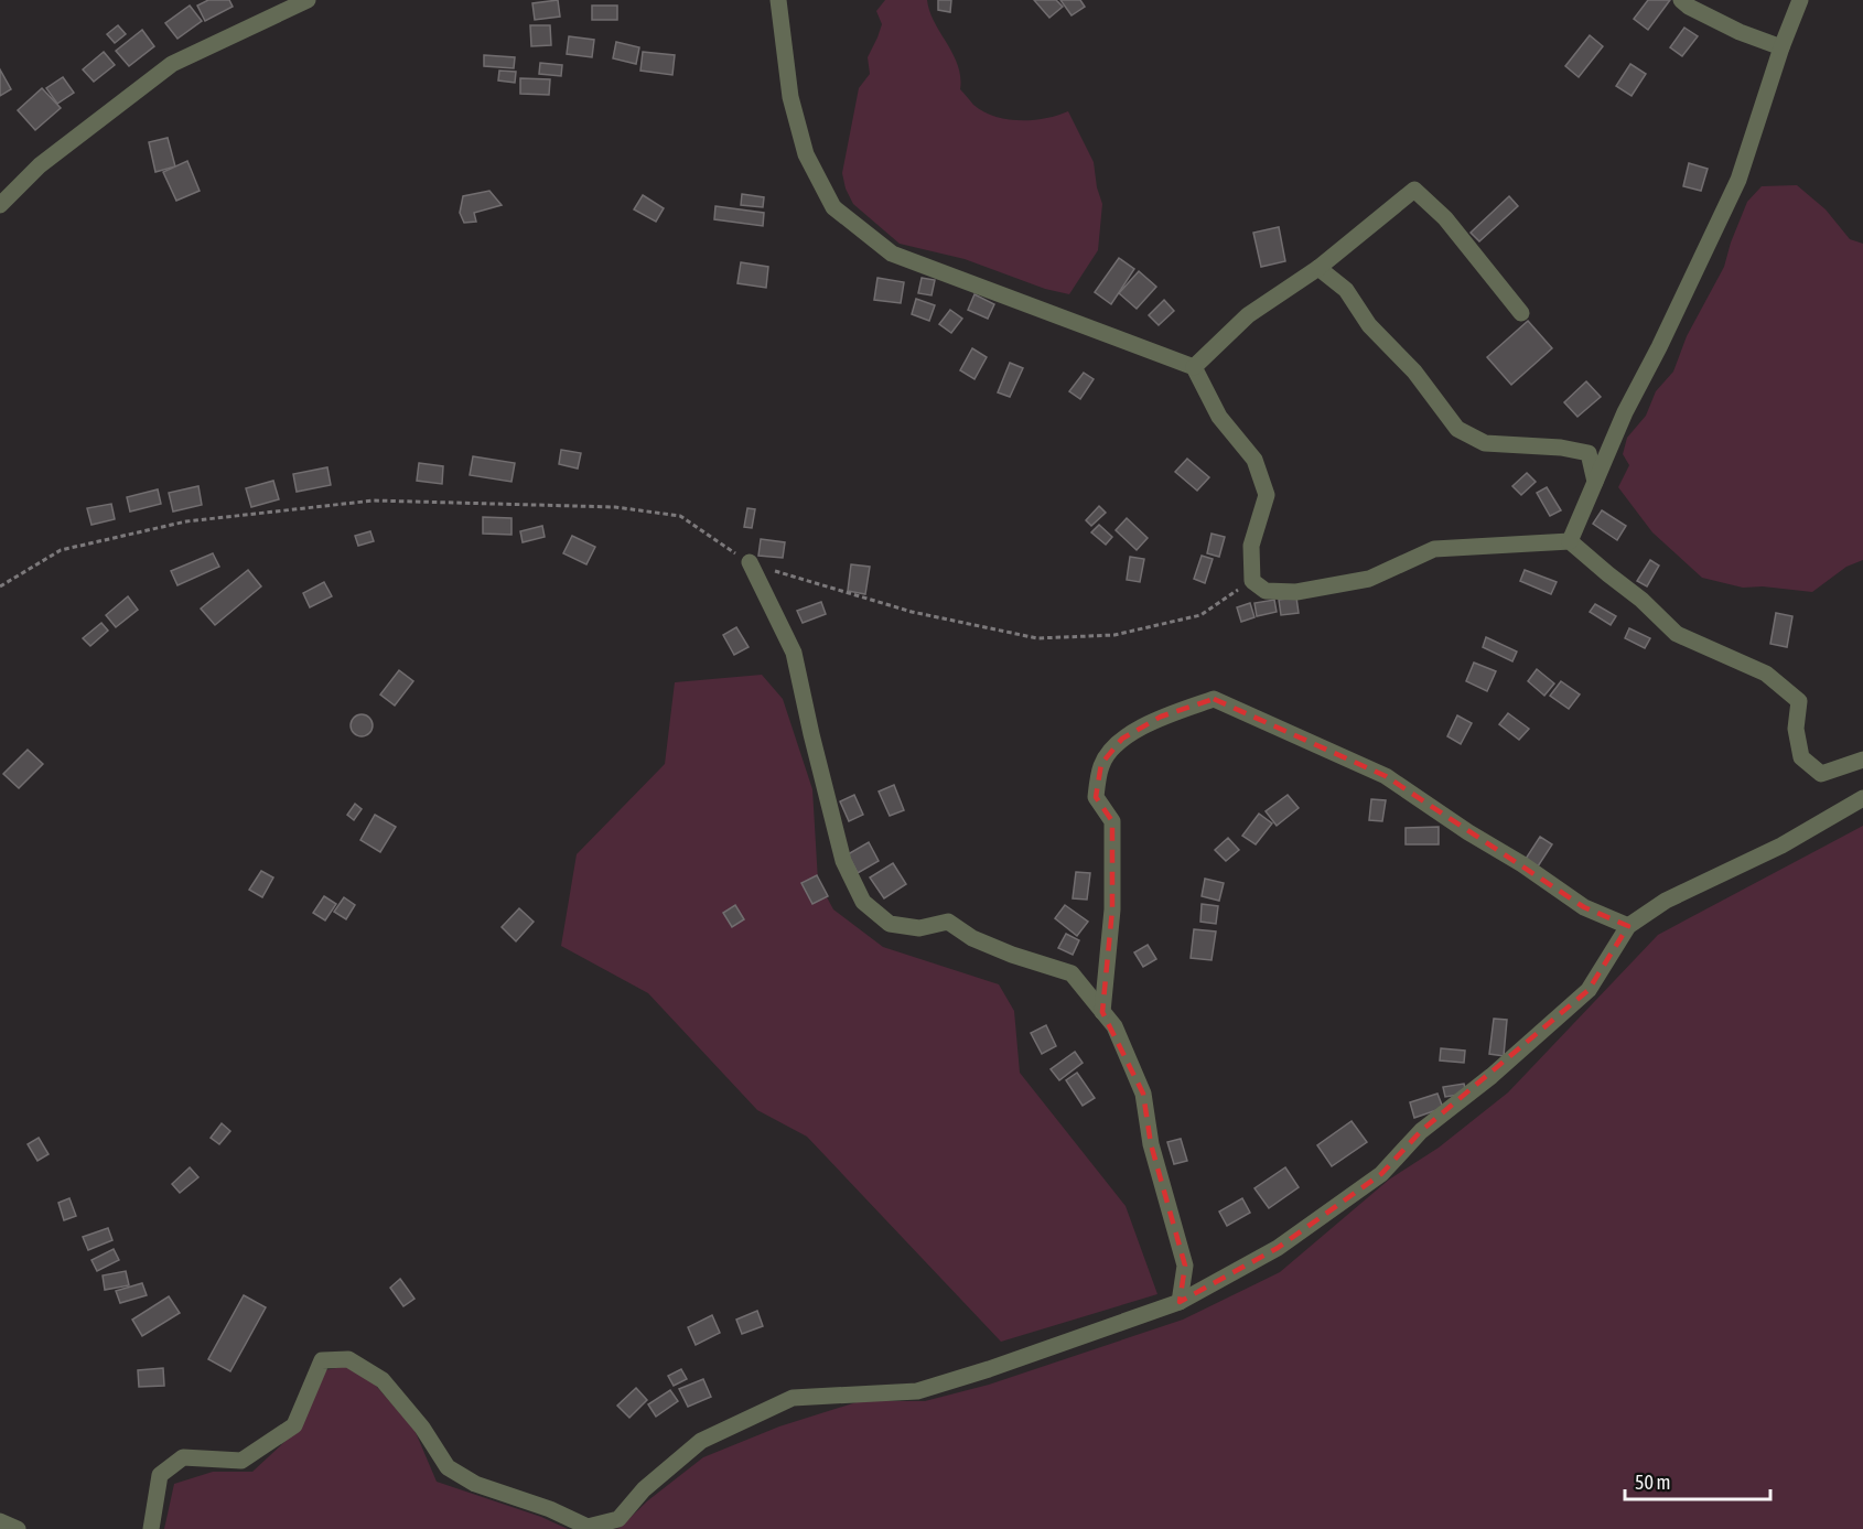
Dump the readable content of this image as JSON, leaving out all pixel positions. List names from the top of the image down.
{
  "scale_bar": "50 m"
}
